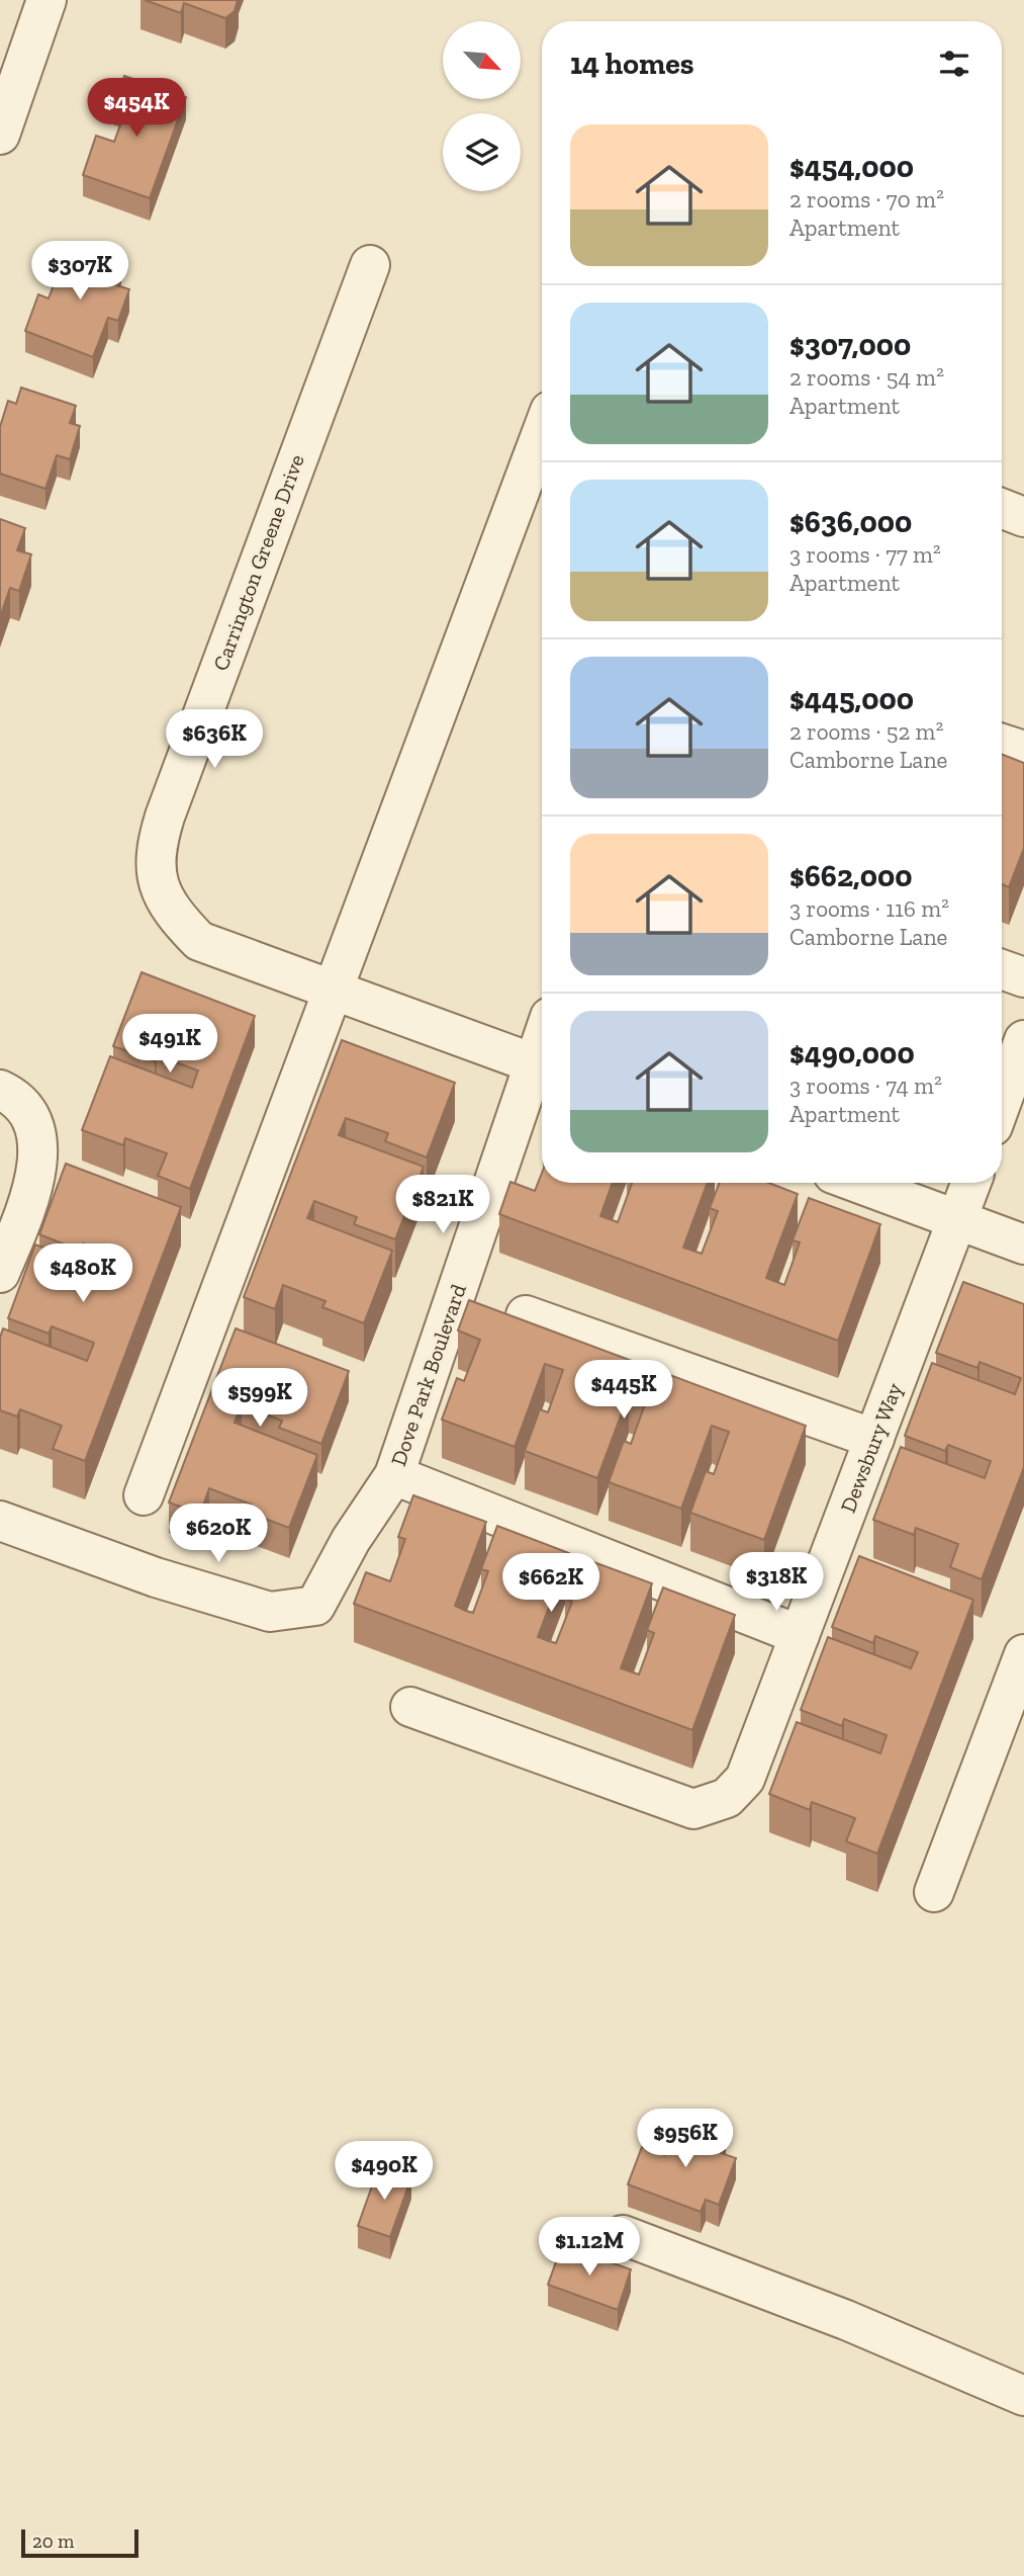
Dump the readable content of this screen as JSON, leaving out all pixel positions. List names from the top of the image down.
{
  "streets": {
    "street": ["Carrington Greene Drive", "Dove Park Boulevard", "Dewsbury Way"]
  },
  "crossings": [
    ["Carrington Greene Drive", "Dove Park Boulevard"]
  ],
  "scale_bar": "20 m",
  "north": "bottom right",
  "page": {
    "heading": "14 homes",
    "price": [
      "$454K",
      "$307K",
      "$636K",
      "$491K",
      "$821K",
      "$480K",
      "$445K",
      "$599K",
      "$620K",
      "$318K",
      "$662K",
      "$956K",
      "$490K",
      "$1.12M"
    ],
    "list": [
      {
        "name": "$454,000",
        "note": "2 rooms · 70 m² · Apartment"
      },
      {
        "name": "$307,000",
        "note": "2 rooms · 54 m² · Apartment"
      },
      {
        "name": "$636,000",
        "note": "3 rooms · 77 m² · Apartment"
      },
      {
        "name": "$445,000",
        "note": "2 rooms · 52 m² · Camborne Lane"
      },
      {
        "name": "$662,000",
        "note": "3 rooms · 116 m² · Camborne Lane"
      },
      {
        "name": "$490,000",
        "note": "3 rooms · 74 m² · Apartment"
      }
    ],
    "scale": "20 m"
  }
}
